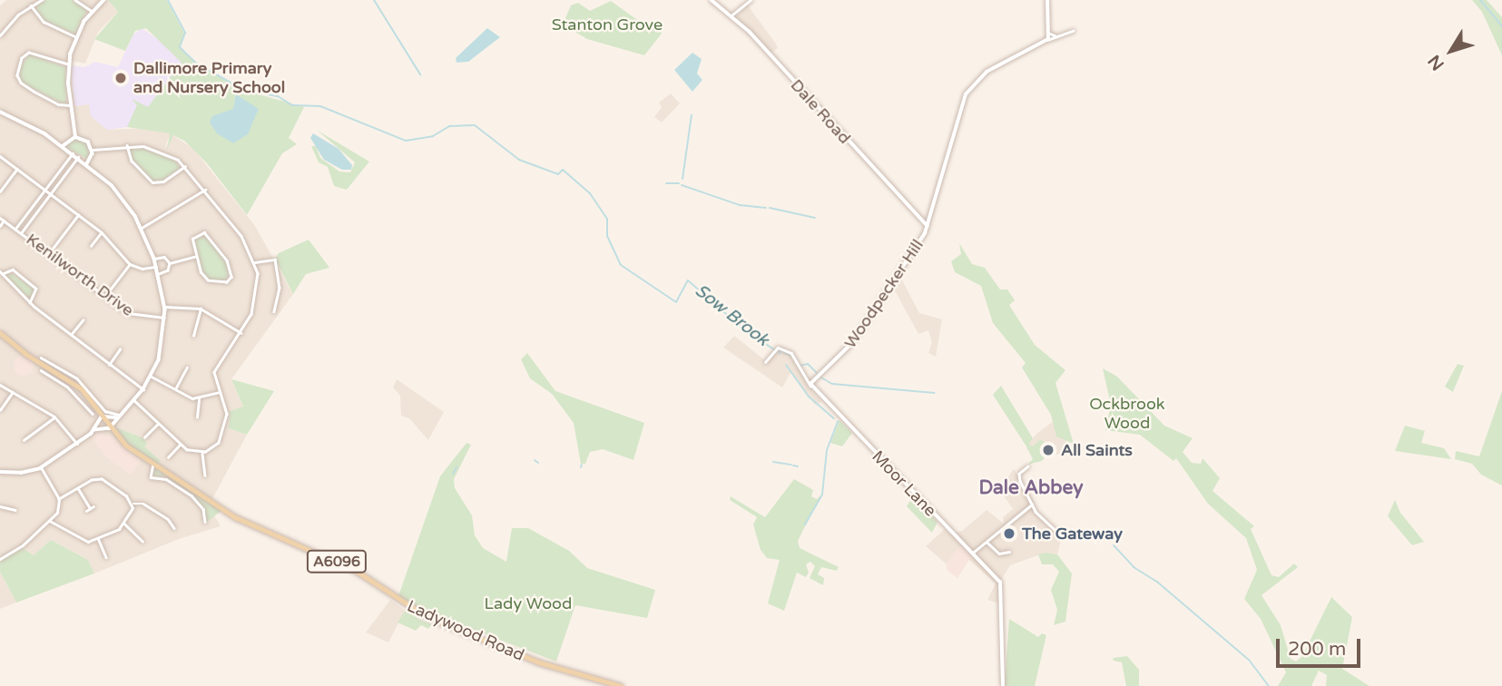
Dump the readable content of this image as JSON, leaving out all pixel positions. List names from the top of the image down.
{
  "streets": {
    "main road": ["A6096", "Ladywood Road"],
    "street": [
      "Dale Road",
      "Kenilworth Drive",
      "Woodpecker Hill",
      "Moor Lane"
    ]
  },
  "crossings": [
    ["Dale Road", "Woodpecker Hill"],
    ["Woodpecker Hill", "Moor Lane"]
  ],
  "districts": ["Dale Abbey"],
  "water": ["Sow Brook"],
  "parks": ["Stanton Grove", "Ockbrook Wood", "Lady Wood"],
  "places": ["Dallimore Primary and Nursery School", "All Saints", "The Gateway"],
  "scale_bar": "200 m",
  "north": "bottom left"
}
